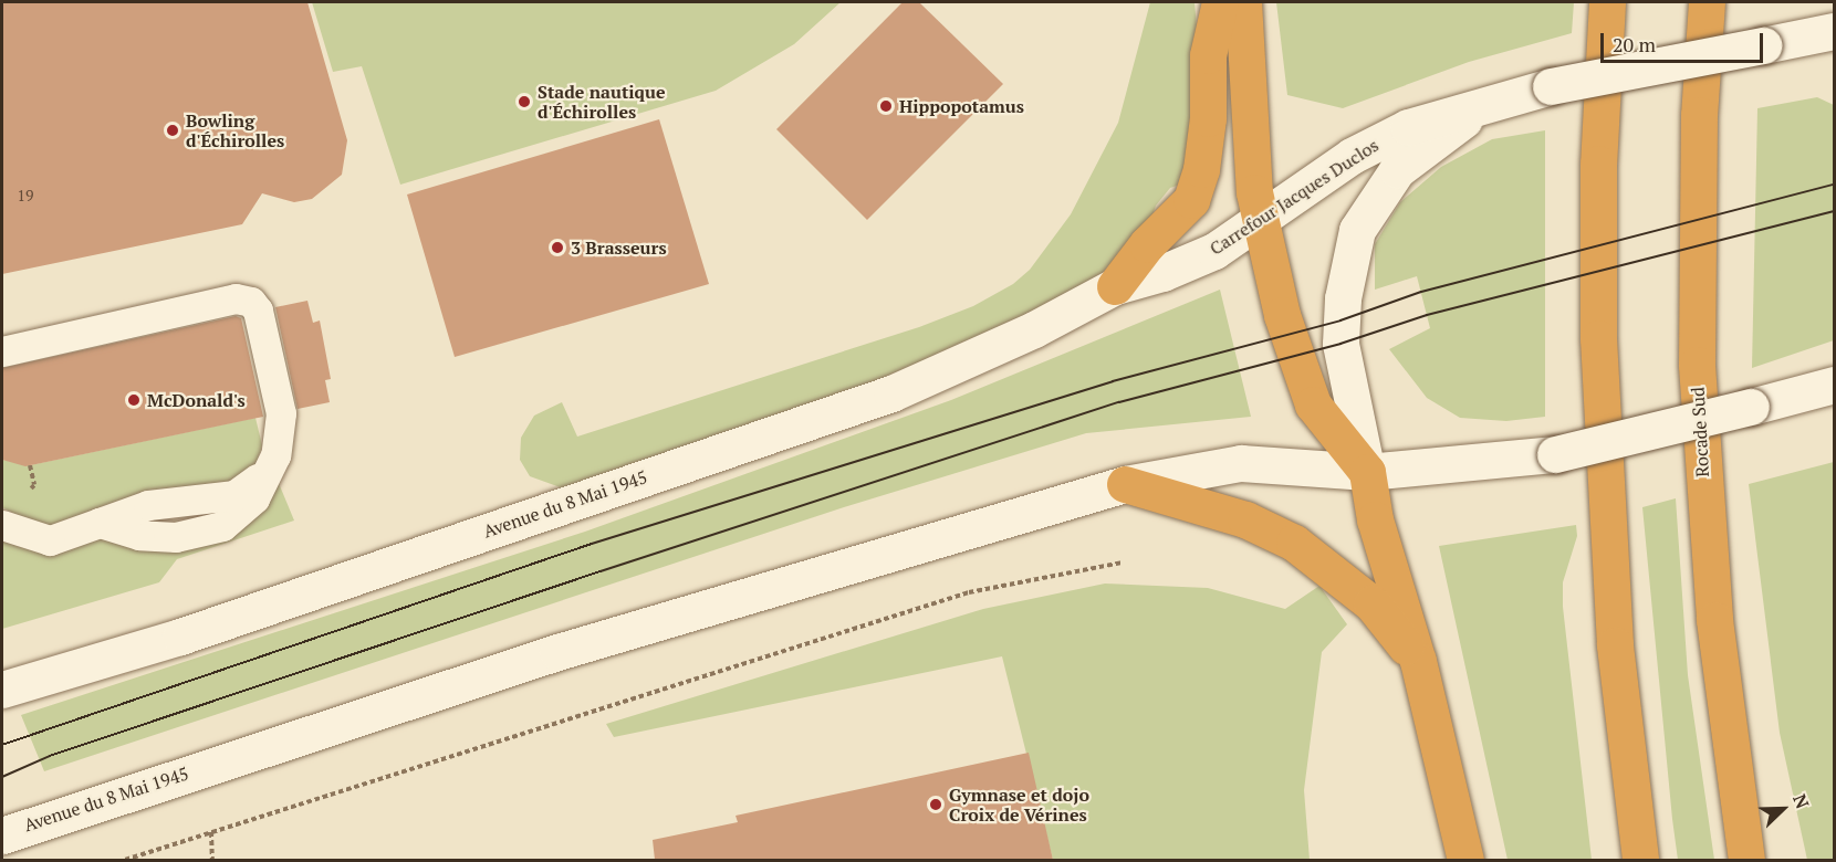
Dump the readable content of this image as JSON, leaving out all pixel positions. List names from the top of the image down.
{
  "streets": {
    "highway": ["Rocade Sud"],
    "main road": ["Carrefour Jacques Duclos", "Avenue du 8 Mai 1945"]
  },
  "crossings": [
    ["Carrefour Jacques Duclos", "Avenue du 8 Mai 1945"]
  ],
  "places": [
    "Stade nautique d'Échirolles",
    "Hippopotamus",
    "Bowling d'Échirolles",
    "3 Brasseurs",
    "McDonald's",
    "Gymnase et dojo Croix de Vérines"
  ],
  "house_numbers": ["19"],
  "scale_bar": "20 m",
  "north": "top right"
}
